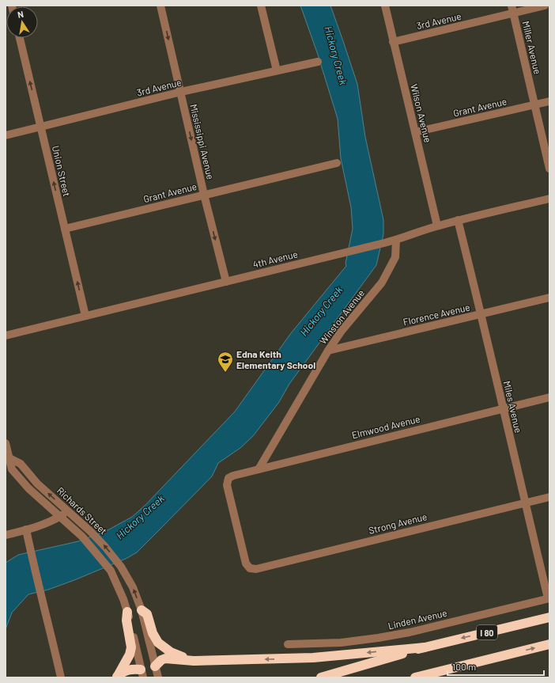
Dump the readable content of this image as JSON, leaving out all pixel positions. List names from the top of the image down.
{
  "streets": {
    "highway": ["I 80"],
    "street": [
      "3rd Avenue",
      "Miller Avenue",
      "Grant Avenue",
      "Wilson Avenue",
      "Mississippi Avenue",
      "Union Street",
      "4th Avenue",
      "Florence Avenue",
      "Winston Avenue",
      "Miles Avenue",
      "Elmwood Avenue",
      "Richards Street",
      "Strong Avenue",
      "Linden Avenue"
    ]
  },
  "crossings": [
    ["3rd Avenue", "Miller Avenue"],
    ["3rd Avenue", "Wilson Avenue"],
    ["3rd Avenue", "Mississippi Avenue"],
    ["3rd Avenue", "Union Street"],
    ["Miller Avenue", "Grant Avenue"],
    ["Grant Avenue", "Wilson Avenue"],
    ["Grant Avenue", "Mississippi Avenue"],
    ["Grant Avenue", "Union Street"],
    ["Wilson Avenue", "4th Avenue"],
    ["Mississippi Avenue", "4th Avenue"],
    ["Union Street", "4th Avenue"],
    ["4th Avenue", "Winston Avenue"],
    ["4th Avenue", "Miles Avenue"],
    ["Florence Avenue", "Winston Avenue"],
    ["Florence Avenue", "Miles Avenue"],
    ["Winston Avenue", "Elmwood Avenue"],
    ["Miles Avenue", "Elmwood Avenue"],
    ["Miles Avenue", "Strong Avenue"],
    ["Miles Avenue", "Linden Avenue"],
    ["Elmwood Avenue", "Strong Avenue"]
  ],
  "one_way": ["Mississippi Avenue", "Union Street"],
  "water": ["Hickory Creek"],
  "places": {
    "school or university": ["Edna Keith Elementary School"]
  },
  "scale_bar": "100 m",
  "north": "top"
}
